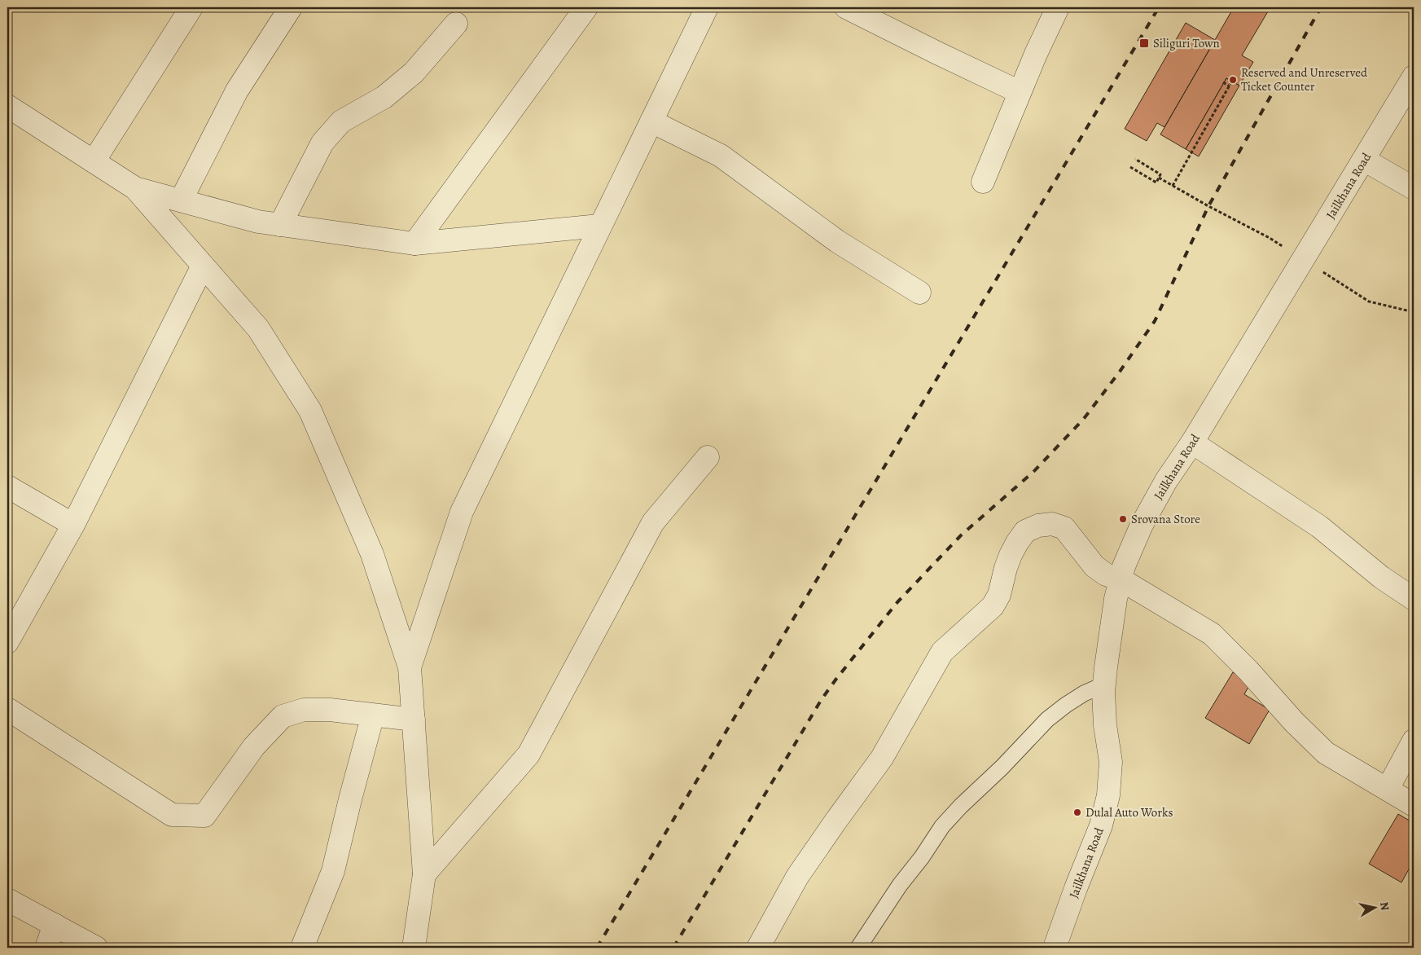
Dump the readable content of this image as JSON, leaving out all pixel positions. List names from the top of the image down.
{
  "streets": {
    "street": ["Jailkhana Road"]
  },
  "places": {
    "transit": ["Siliguri Town"],
    "other": ["Reserved and Unreserved Ticket Counter", "Srovana Store", "Dulal Auto Works"]
  },
  "north": "right"
}
